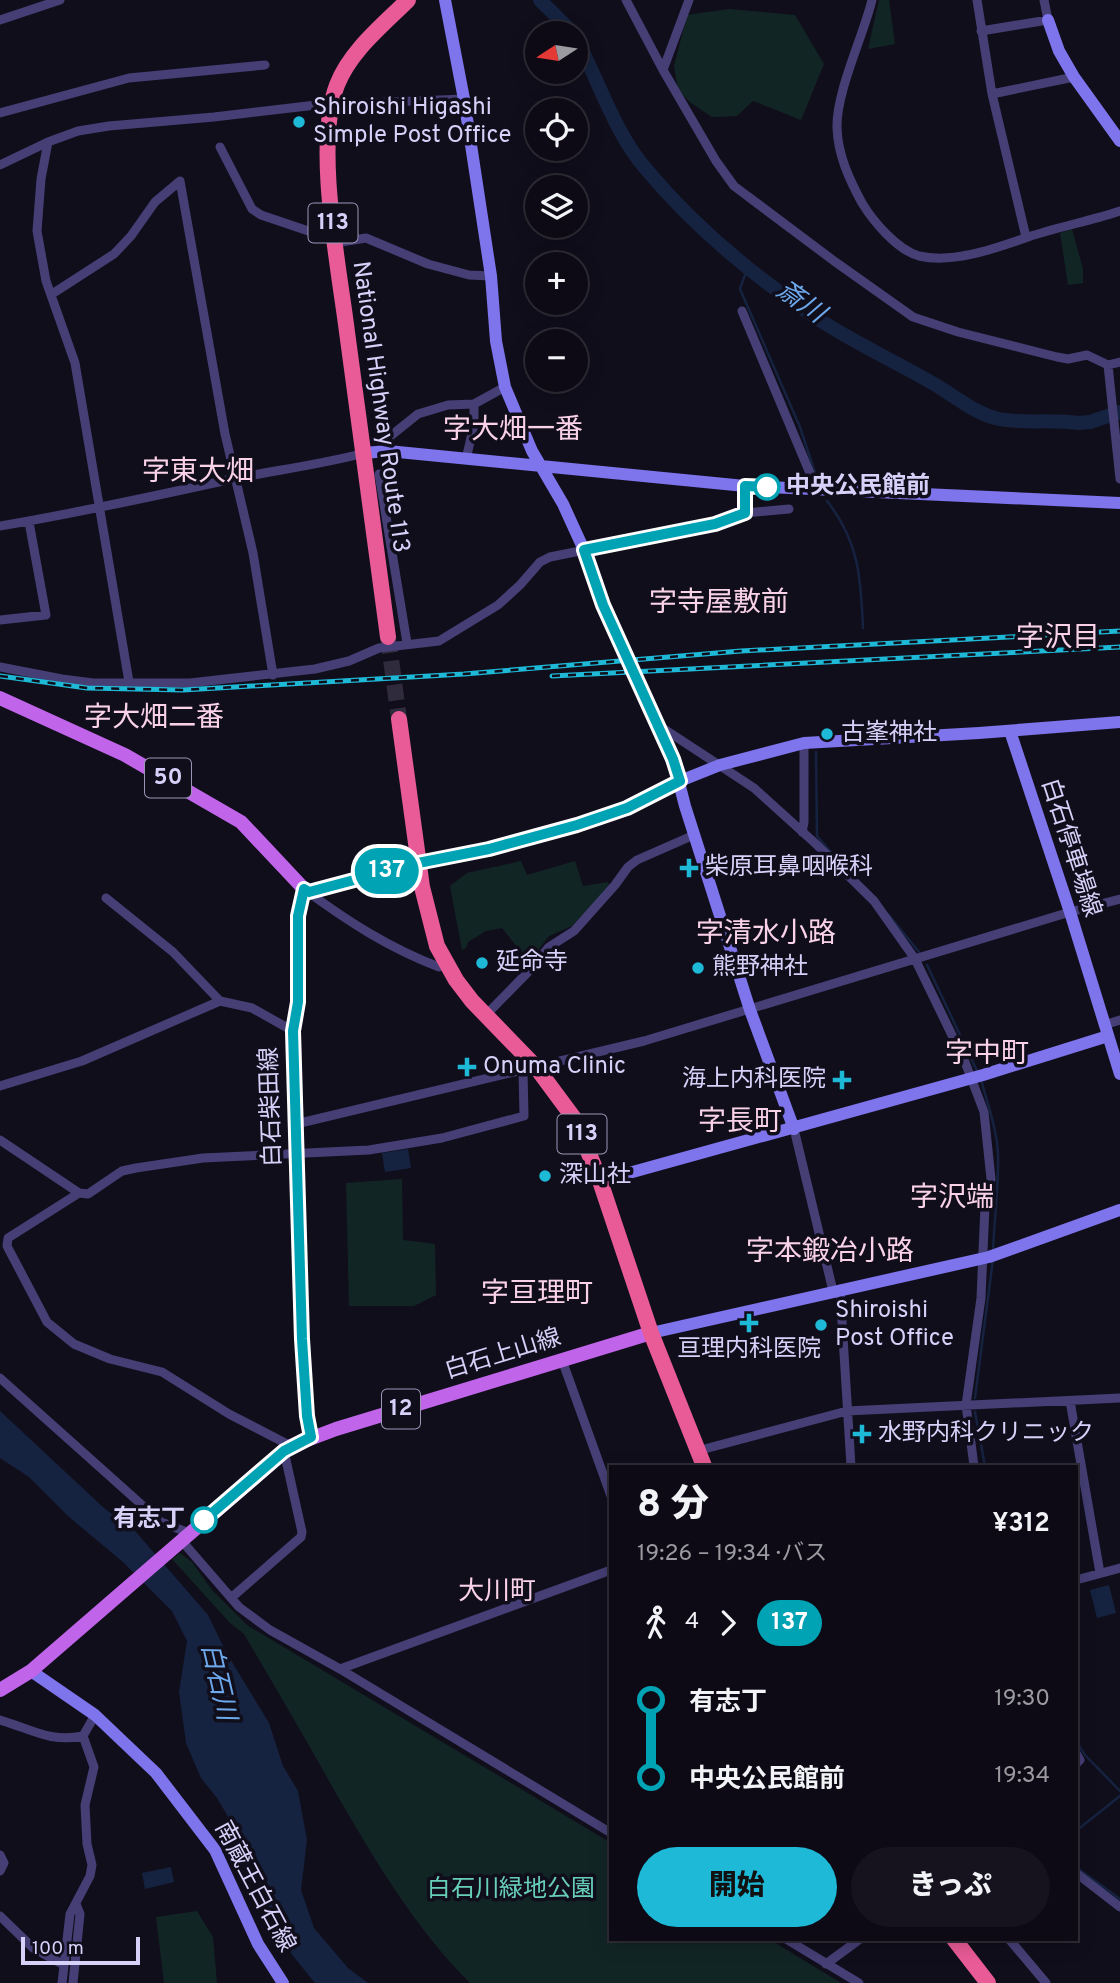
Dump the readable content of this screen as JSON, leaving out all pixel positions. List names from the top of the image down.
{
  "streets": {
    "highway": ["113", "National Highway Route 113"],
    "main road": [
      "50",
      "白石柴田線",
      "白石上山線",
      "12"
    ],
    "street": ["白石停車場線", "南蔵王白石線"]
  },
  "crossings": [
    ["113", "白石上山線"],
    ["50", "白石柴田線"],
    ["白石柴田線", "白石上山線"],
    ["白石上山線", "南蔵王白石線"]
  ],
  "districts": [
    "字大畑一番",
    "字東大畑",
    "字寺屋敷前",
    "字沢目",
    "字大畑二番",
    "字清水小路",
    "字中町",
    "字長町",
    "字沢端",
    "字本鍛冶小路",
    "字亘理町",
    "大川町"
  ],
  "water": ["斎川", "白石川"],
  "parks": ["白石川緑地公園"],
  "places": {
    "other": [
      "Shiroishi Higashi Simple Post Office",
      "中央公民館前",
      "古峯神社",
      "延命寺",
      "熊野神社",
      "深山社",
      "Shiroishi Post Office",
      "有志丁"
    ],
    "health": [
      "柴原耳鼻咽喉科",
      "Onuma Clinic",
      "海上内科医院",
      "亘理内科医院",
      "水野内科クリニック"
    ]
  },
  "lines": ["bus line 137"],
  "scale_bar": "100 m",
  "north": "left",
  "page": {
    "on_map": "137",
    "map_buttons": ["+", "−"],
    "heading": ["8 分", "19:26 – 19:34 · バス", "¥312"],
    "legs": ["4", "137"],
    "list": [
      {
        "name": "有志丁",
        "value": "19:30"
      },
      {
        "name": "中央公民館前",
        "value": "19:34"
      }
    ],
    "buttons": ["開始", "きっぷ"],
    "scale": "100 m"
  }
}
